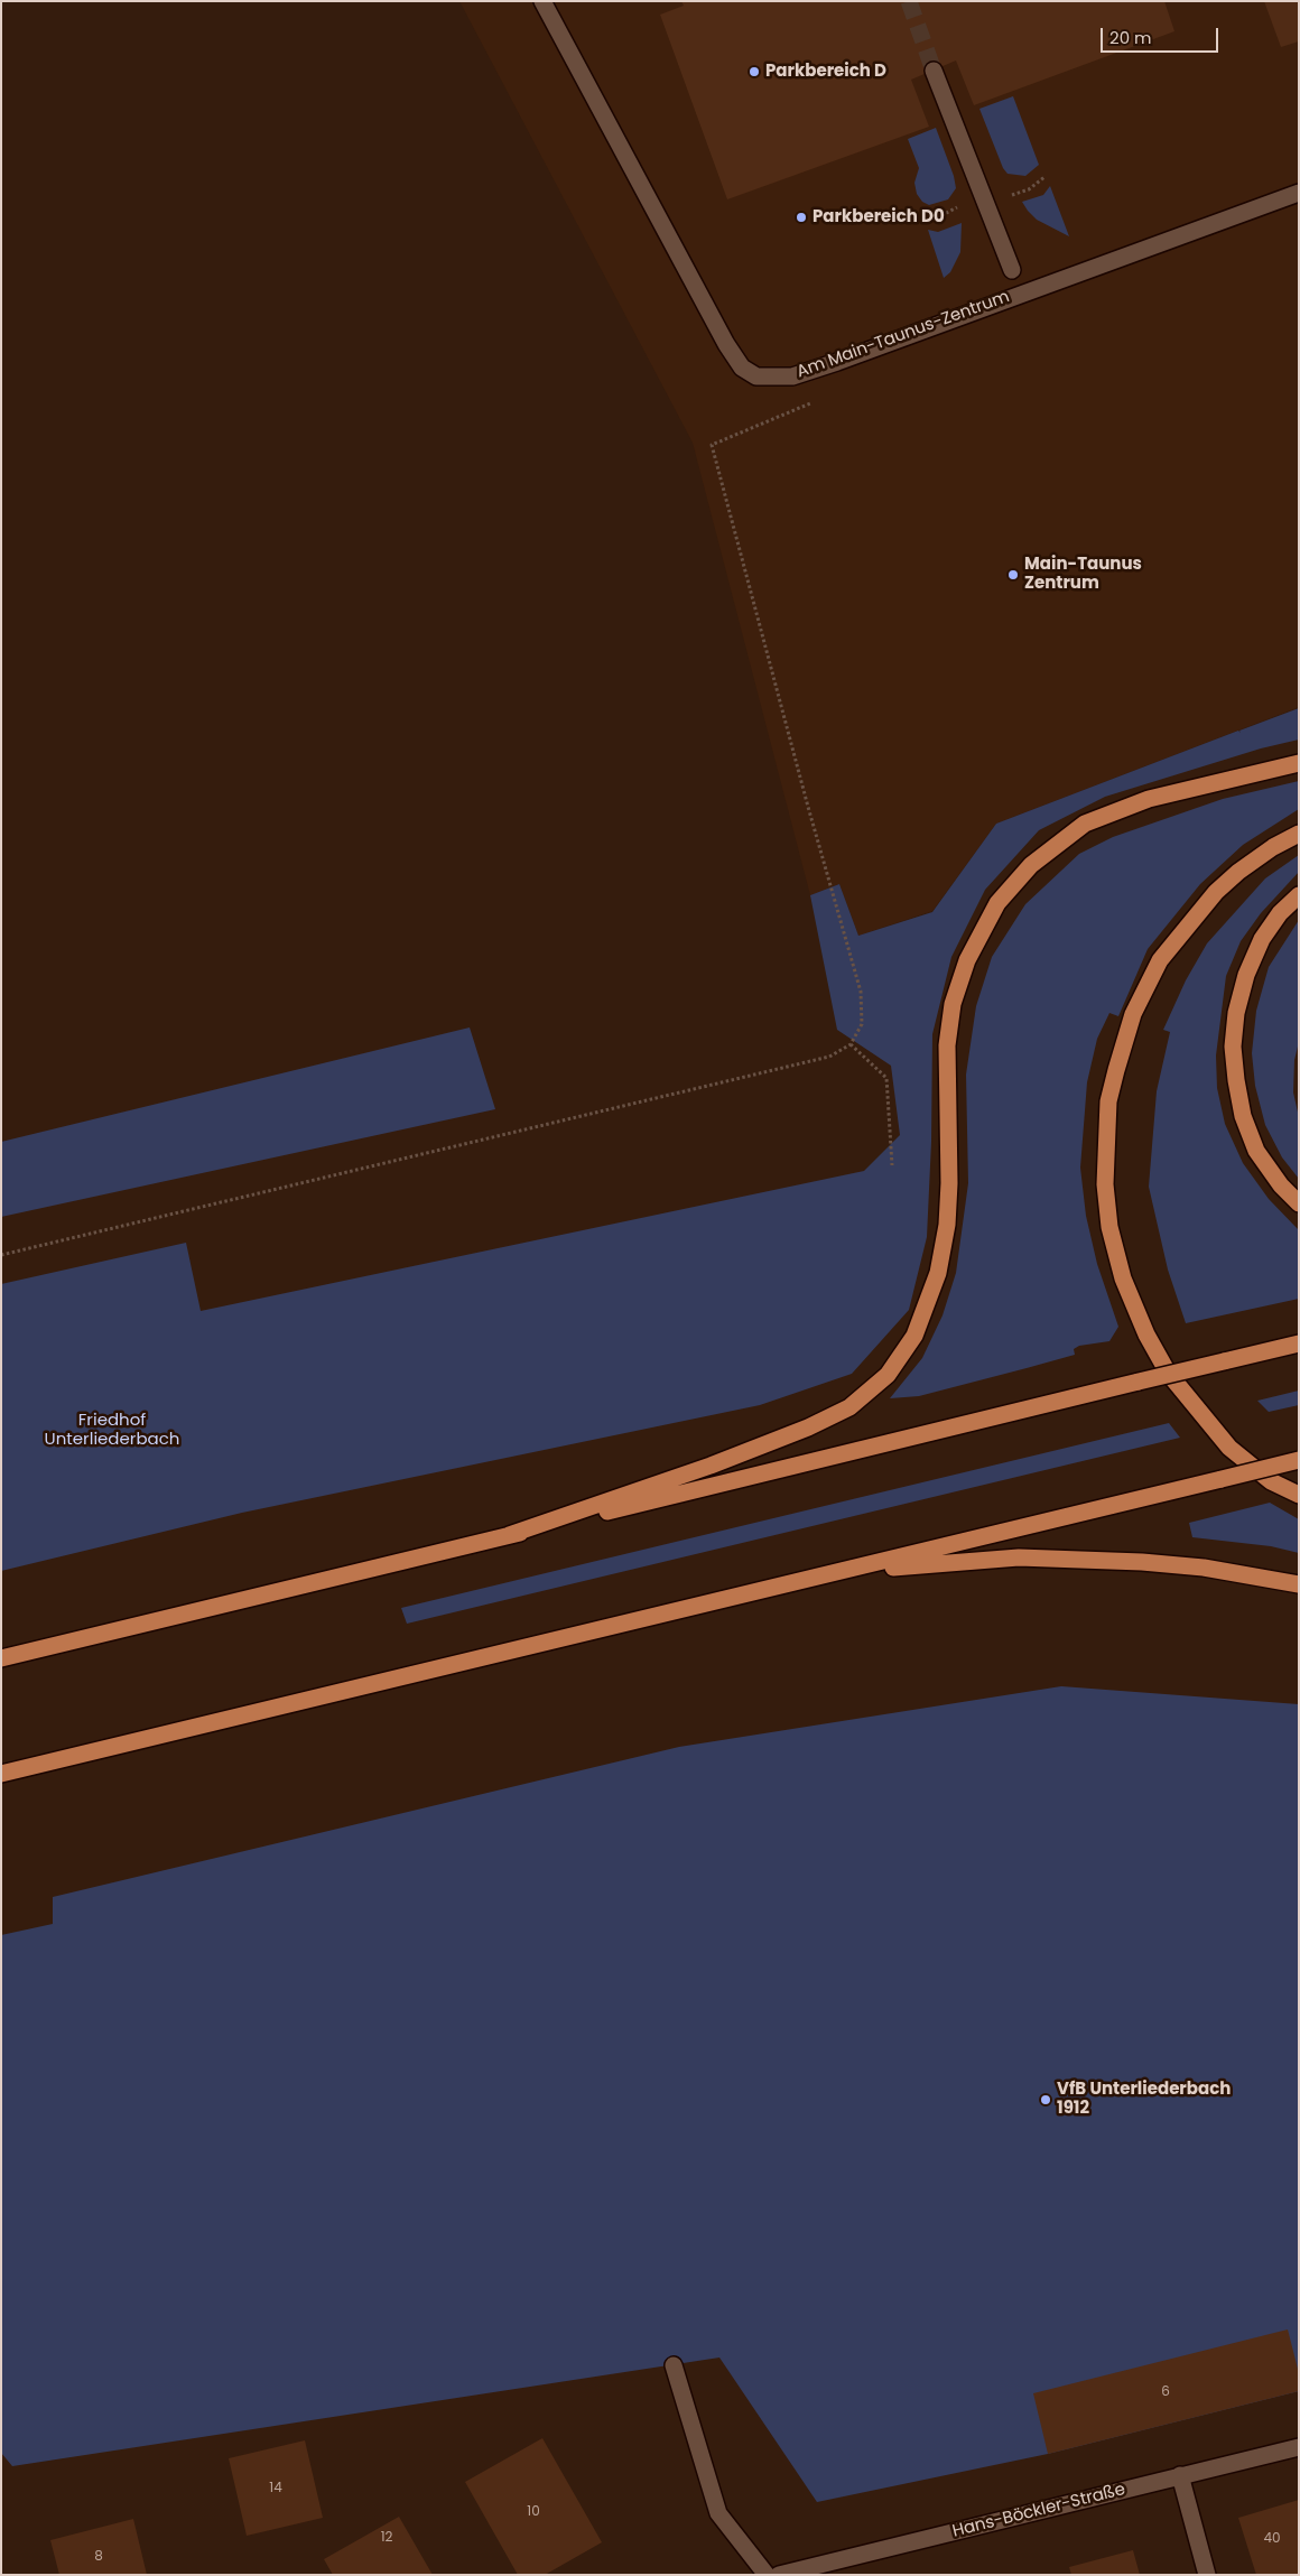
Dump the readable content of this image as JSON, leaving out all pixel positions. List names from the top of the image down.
{
  "streets": {
    "street": ["Am Main-Taunus-Zentrum", "Hans-Böckler-Straße"]
  },
  "parks": ["Friedhof Unterliederbach"],
  "places": [
    "Parkbereich D",
    "Parkbereich D0",
    "Main-Taunus Zentrum",
    "VfB Unterliederbach 1912"
  ],
  "house_numbers": [
    "6",
    "14",
    "10",
    "12",
    "40",
    "8"
  ],
  "scale_bar": "20 m"
}
